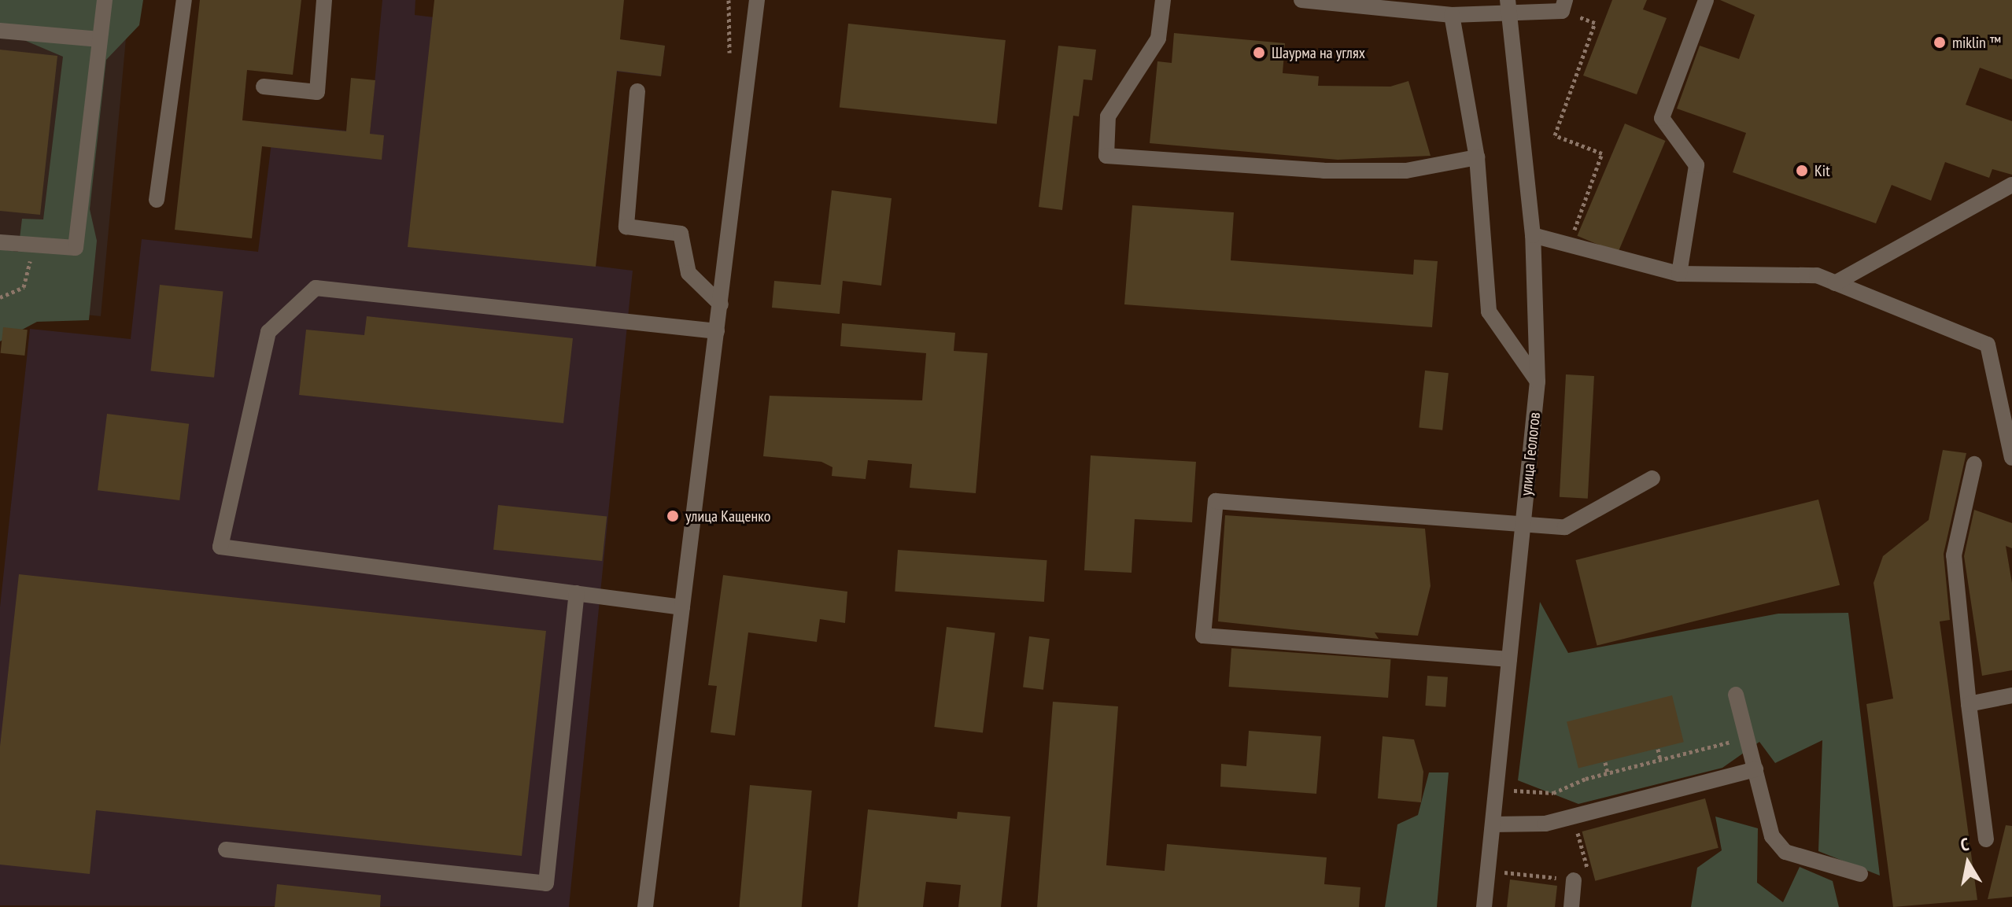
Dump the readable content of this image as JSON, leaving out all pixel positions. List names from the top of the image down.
{
  "streets": {
    "street": ["улица Геологов"]
  },
  "places": [
    "miklin ™",
    "Шаурма на углях",
    "Kit",
    "улица Кащенко"
  ],
  "north": "top"
}
